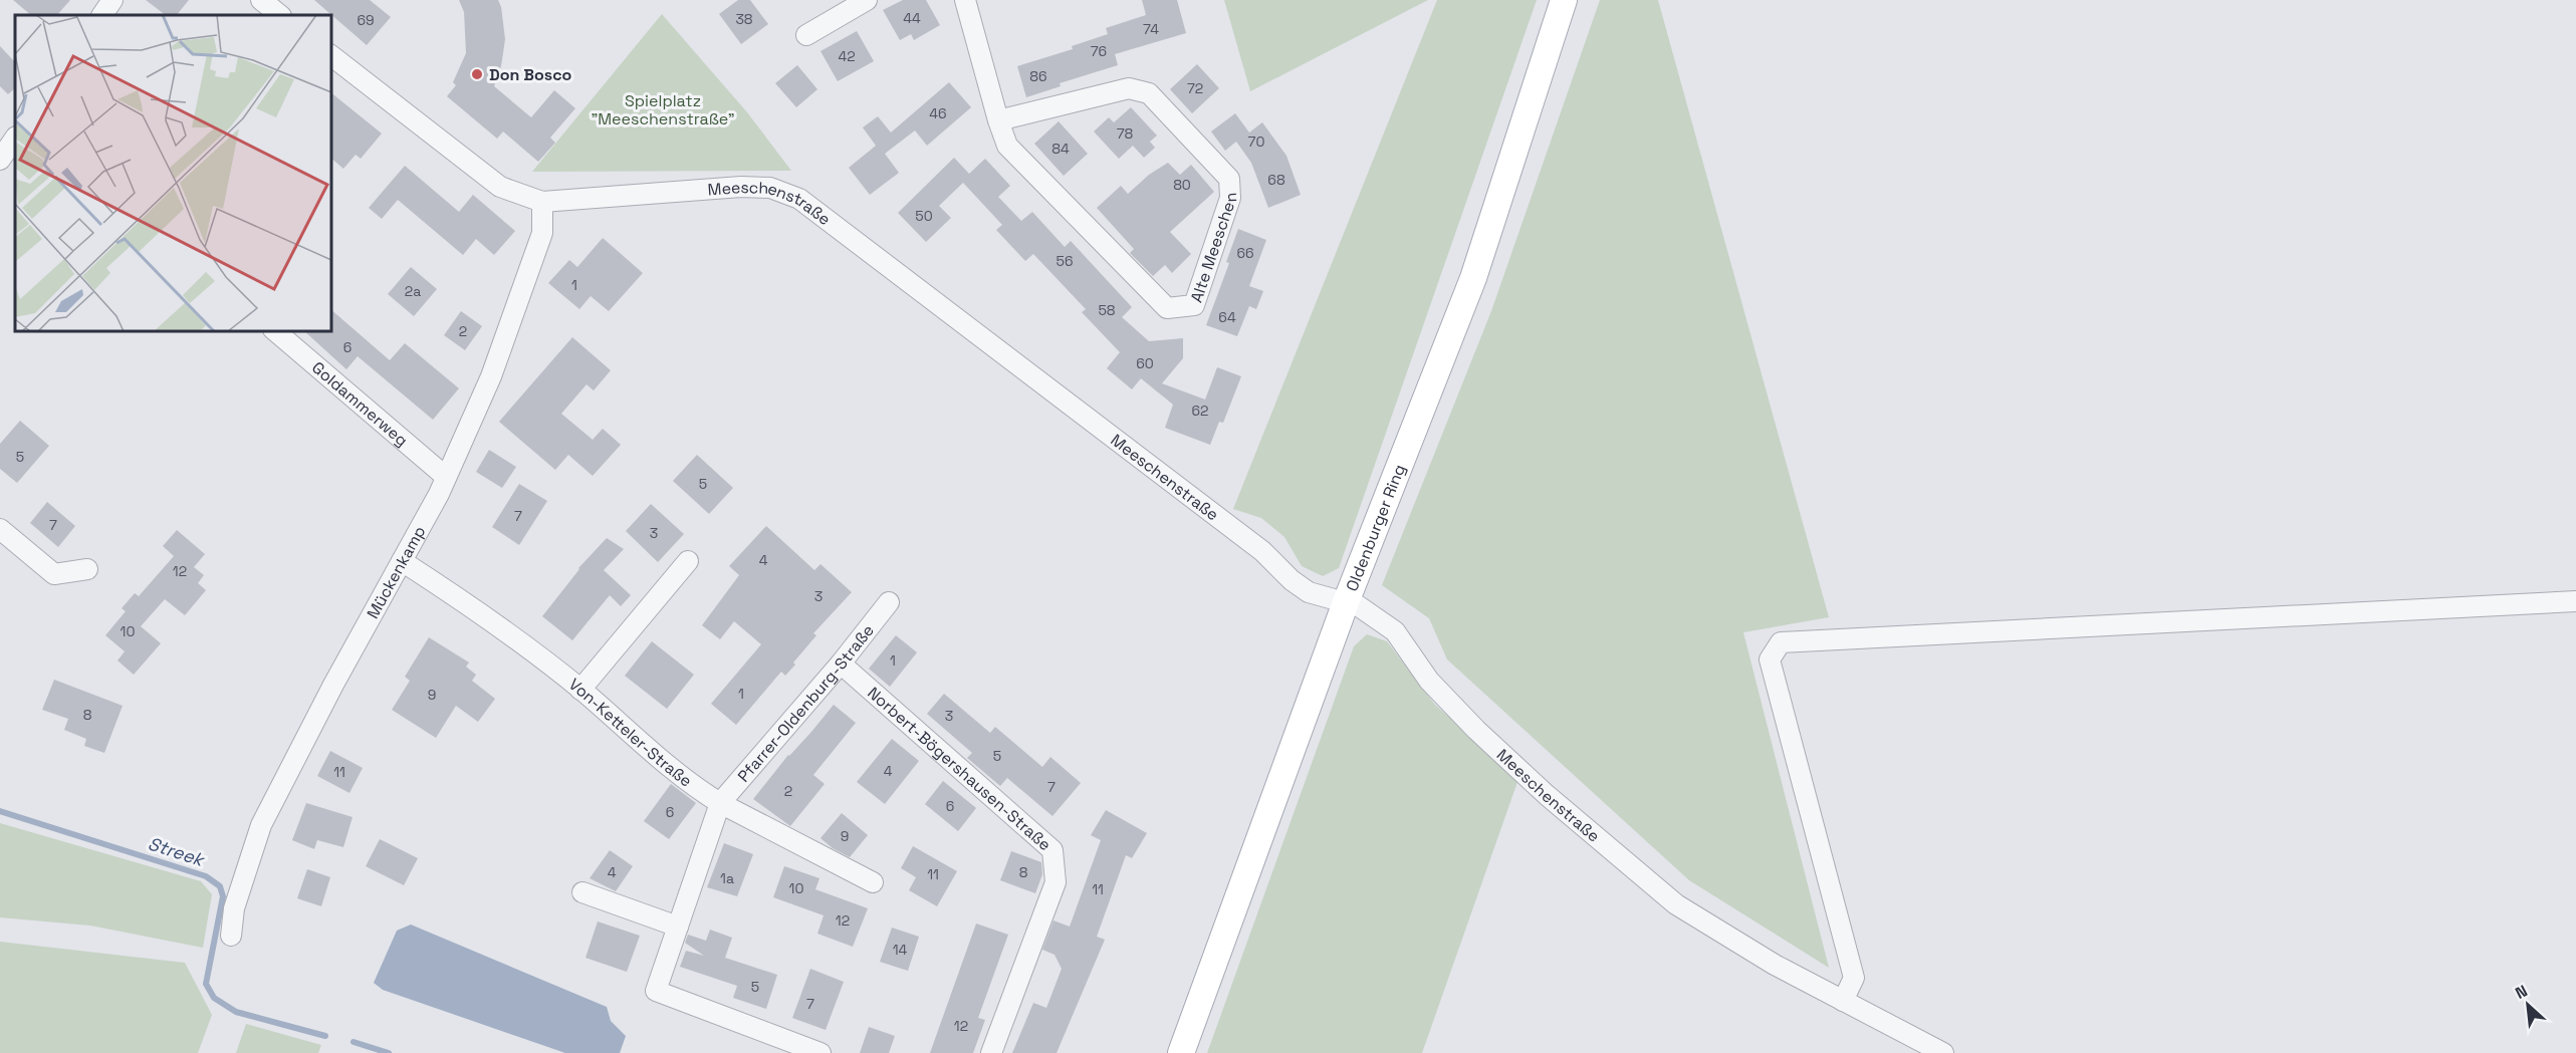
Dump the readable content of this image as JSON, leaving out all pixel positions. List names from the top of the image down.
{
  "streets": {
    "main road": ["Oldenburger Ring"],
    "street": [
      "Meeschenstraße",
      "Alte Meeschen",
      "Goldammerweg",
      "Mückenkamp",
      "Pfarrer-Oldenburg-Straße",
      "Von-Ketteler-Straße",
      "Norbert-Bögershausen-Straße"
    ]
  },
  "crossings": [
    ["Meeschenstraße", "Oldenburger Ring"],
    ["Meeschenstraße", "Mückenkamp"],
    ["Goldammerweg", "Mückenkamp"],
    ["Mückenkamp", "Von-Ketteler-Straße"],
    ["Pfarrer-Oldenburg-Straße", "Von-Ketteler-Straße"],
    ["Pfarrer-Oldenburg-Straße", "Norbert-Bögershausen-Straße"]
  ],
  "water": ["Streek"],
  "parks": ["Spielplatz \"Meeschenstraße\""],
  "places": ["Don Bosco"],
  "house_numbers": [
    "44",
    "38",
    "69",
    "74",
    "76",
    "42",
    "86",
    "72",
    "46",
    "78",
    "70",
    "84",
    "68",
    "80",
    "50",
    "66",
    "56",
    "1",
    "2a",
    "58",
    "64",
    "2",
    "6",
    "60",
    "62",
    "5",
    "5",
    "7",
    "7",
    "3",
    "4",
    "12",
    "3",
    "10",
    "1",
    "1",
    "9",
    "8",
    "3",
    "5",
    "4",
    "11",
    "7",
    "2",
    "6",
    "6",
    "9",
    "4",
    "8",
    "11",
    "1a",
    "10",
    "11",
    "12",
    "14",
    "5",
    "7",
    "12"
  ],
  "north": "top left"
}
